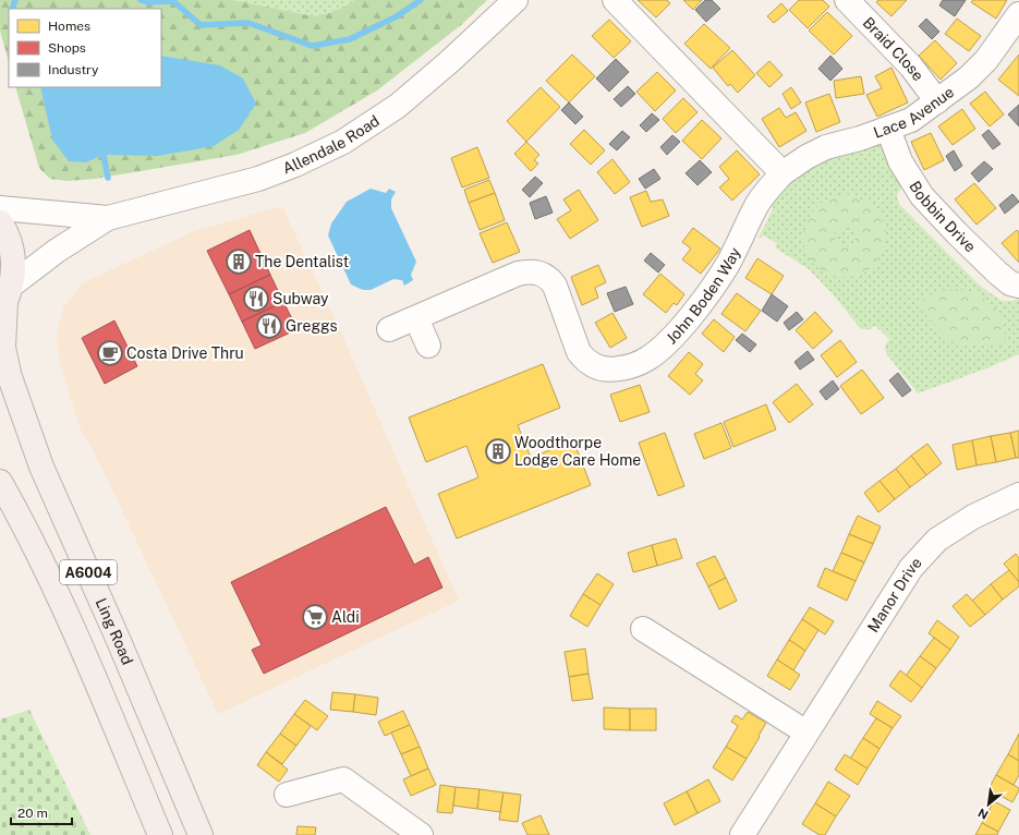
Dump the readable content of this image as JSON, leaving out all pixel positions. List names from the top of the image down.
{
  "streets": {
    "main road": ["A6004", "Ling Road"],
    "street": [
      "Braid Close",
      "Lace Avenue",
      "Allendale Road",
      "Bobbin Drive",
      "John Boden Way",
      "Manor Drive"
    ]
  },
  "crossings": [
    ["Braid Close", "Lace Avenue"],
    ["Lace Avenue", "Bobbin Drive"],
    ["Lace Avenue", "John Boden Way"],
    ["Allendale Road", "A6004"],
    ["Allendale Road", "Ling Road"],
    ["A6004", "Ling Road"]
  ],
  "places": {
    "building": ["The Dentalist", "Woodthorpe Lodge Care Home"],
    "restaurant": ["Subway", "Greggs"],
    "cafe": ["Costa Drive Thru"],
    "supermarket": ["Aldi"]
  },
  "legend": ["Homes", "Shops", "Industry"],
  "scale_bar": "20 m",
  "north": "bottom left"
}
